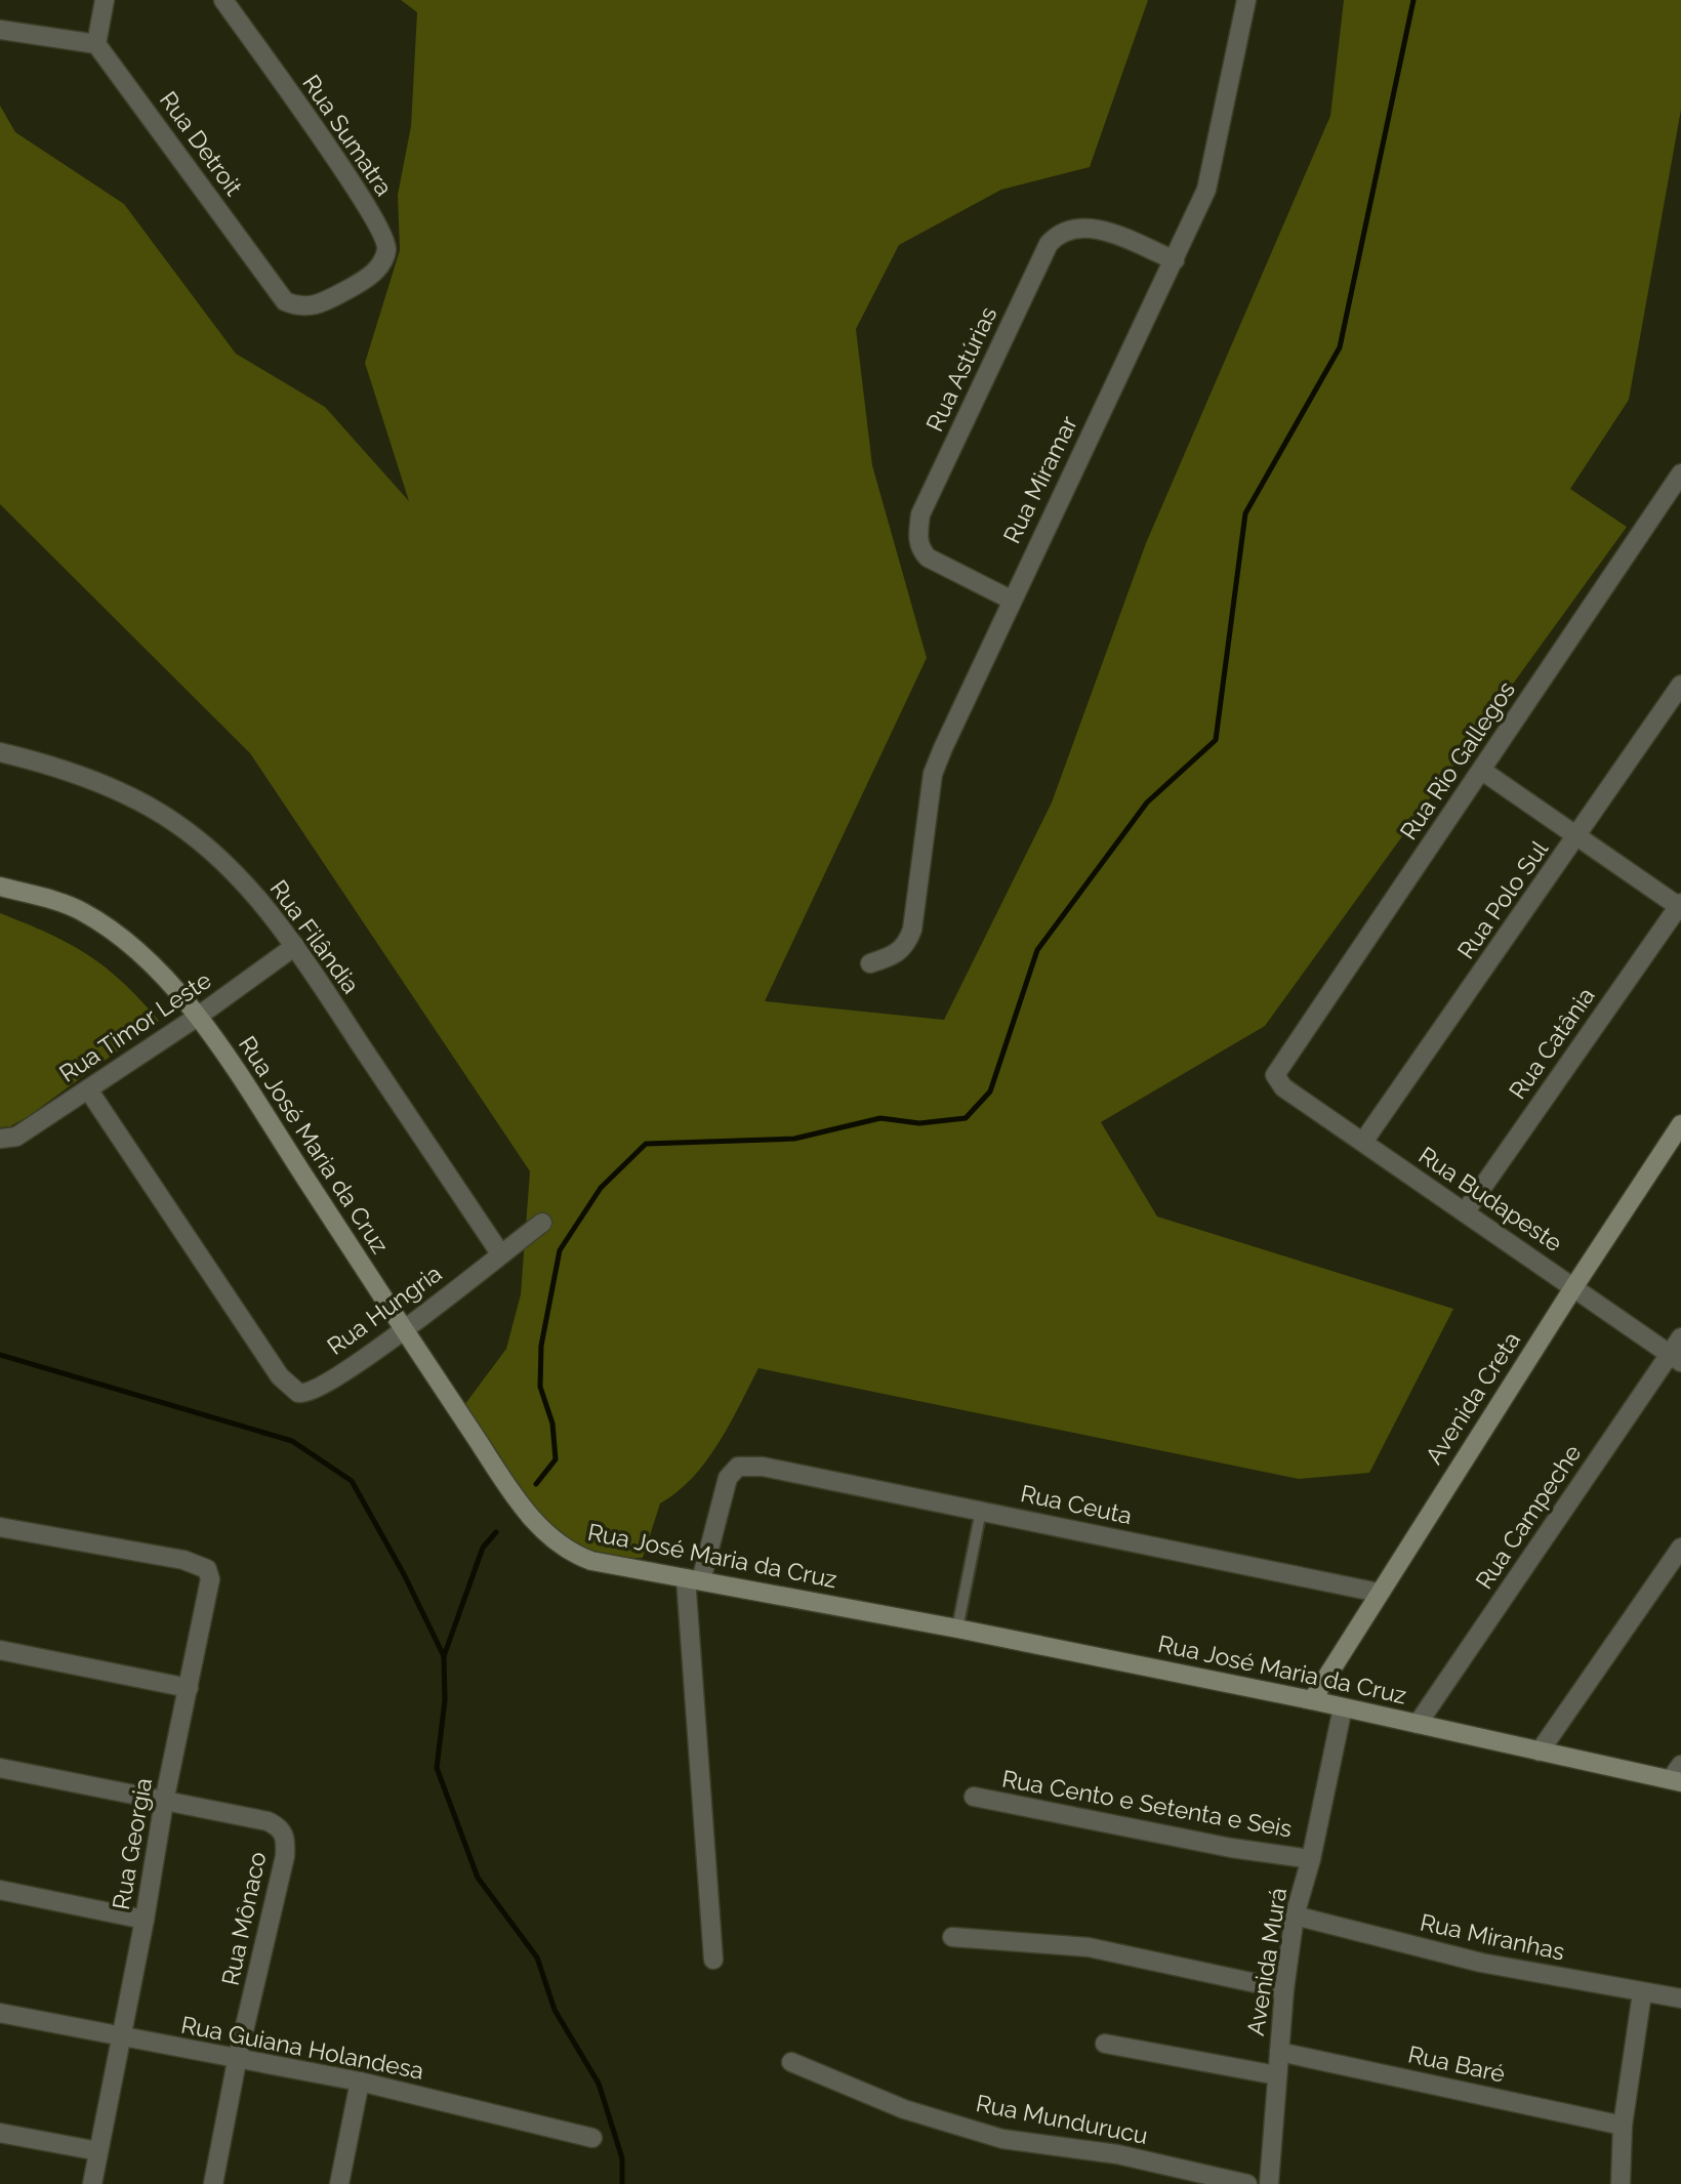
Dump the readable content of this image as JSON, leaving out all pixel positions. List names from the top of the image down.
{
  "streets": {
    "street": [
      "Rua Sumatra",
      "Rua Detroit",
      "Rua Astúrias",
      "Rua Miramar",
      "Rua Rio Gallegos",
      "Rua Polo Sul",
      "Rua Filândia",
      "Rua Timor Leste",
      "Rua Catânia",
      "Rua José Maria da Cruz",
      "Rua Budapeste",
      "Rua Hungria",
      "Avenida Creta",
      "Rua Ceuta",
      "Rua Campeche",
      "Rua Cento e Setenta e Seis",
      "Rua Georgia",
      "Rua Mônaco",
      "Rua Miranhas",
      "Avenida Murá",
      "Rua Guiana Holandesa",
      "Rua Baré",
      "Rua Mundurucu"
    ]
  },
  "crossings": [
    ["Rua Sumatra", "Rua Detroit"],
    ["Rua Astúrias", "Rua Miramar"],
    ["Rua Rio Gallegos", "Rua Budapeste"],
    ["Rua Polo Sul", "Rua Budapeste"],
    ["Rua Filândia", "Rua Timor Leste"],
    ["Rua Filândia", "Rua Hungria"],
    ["Rua Timor Leste", "Rua José Maria da Cruz"],
    ["Rua Timor Leste", "Rua Hungria"],
    ["Rua Catânia", "Rua Budapeste"],
    ["Rua José Maria da Cruz", "Rua Hungria"],
    ["Rua José Maria da Cruz", "Avenida Creta"],
    ["Rua José Maria da Cruz", "Rua Ceuta"],
    ["Rua José Maria da Cruz", "Rua Campeche"],
    ["Rua José Maria da Cruz", "Avenida Murá"],
    ["Rua Budapeste", "Avenida Creta"],
    ["Rua Budapeste", "Rua Campeche"],
    ["Avenida Creta", "Rua Ceuta"],
    ["Rua Cento e Setenta e Seis", "Avenida Murá"],
    ["Rua Georgia", "Rua Mônaco"],
    ["Rua Georgia", "Rua Guiana Holandesa"],
    ["Rua Mônaco", "Rua Guiana Holandesa"],
    ["Rua Miranhas", "Avenida Murá"],
    ["Avenida Murá", "Rua Baré"]
  ]
}
